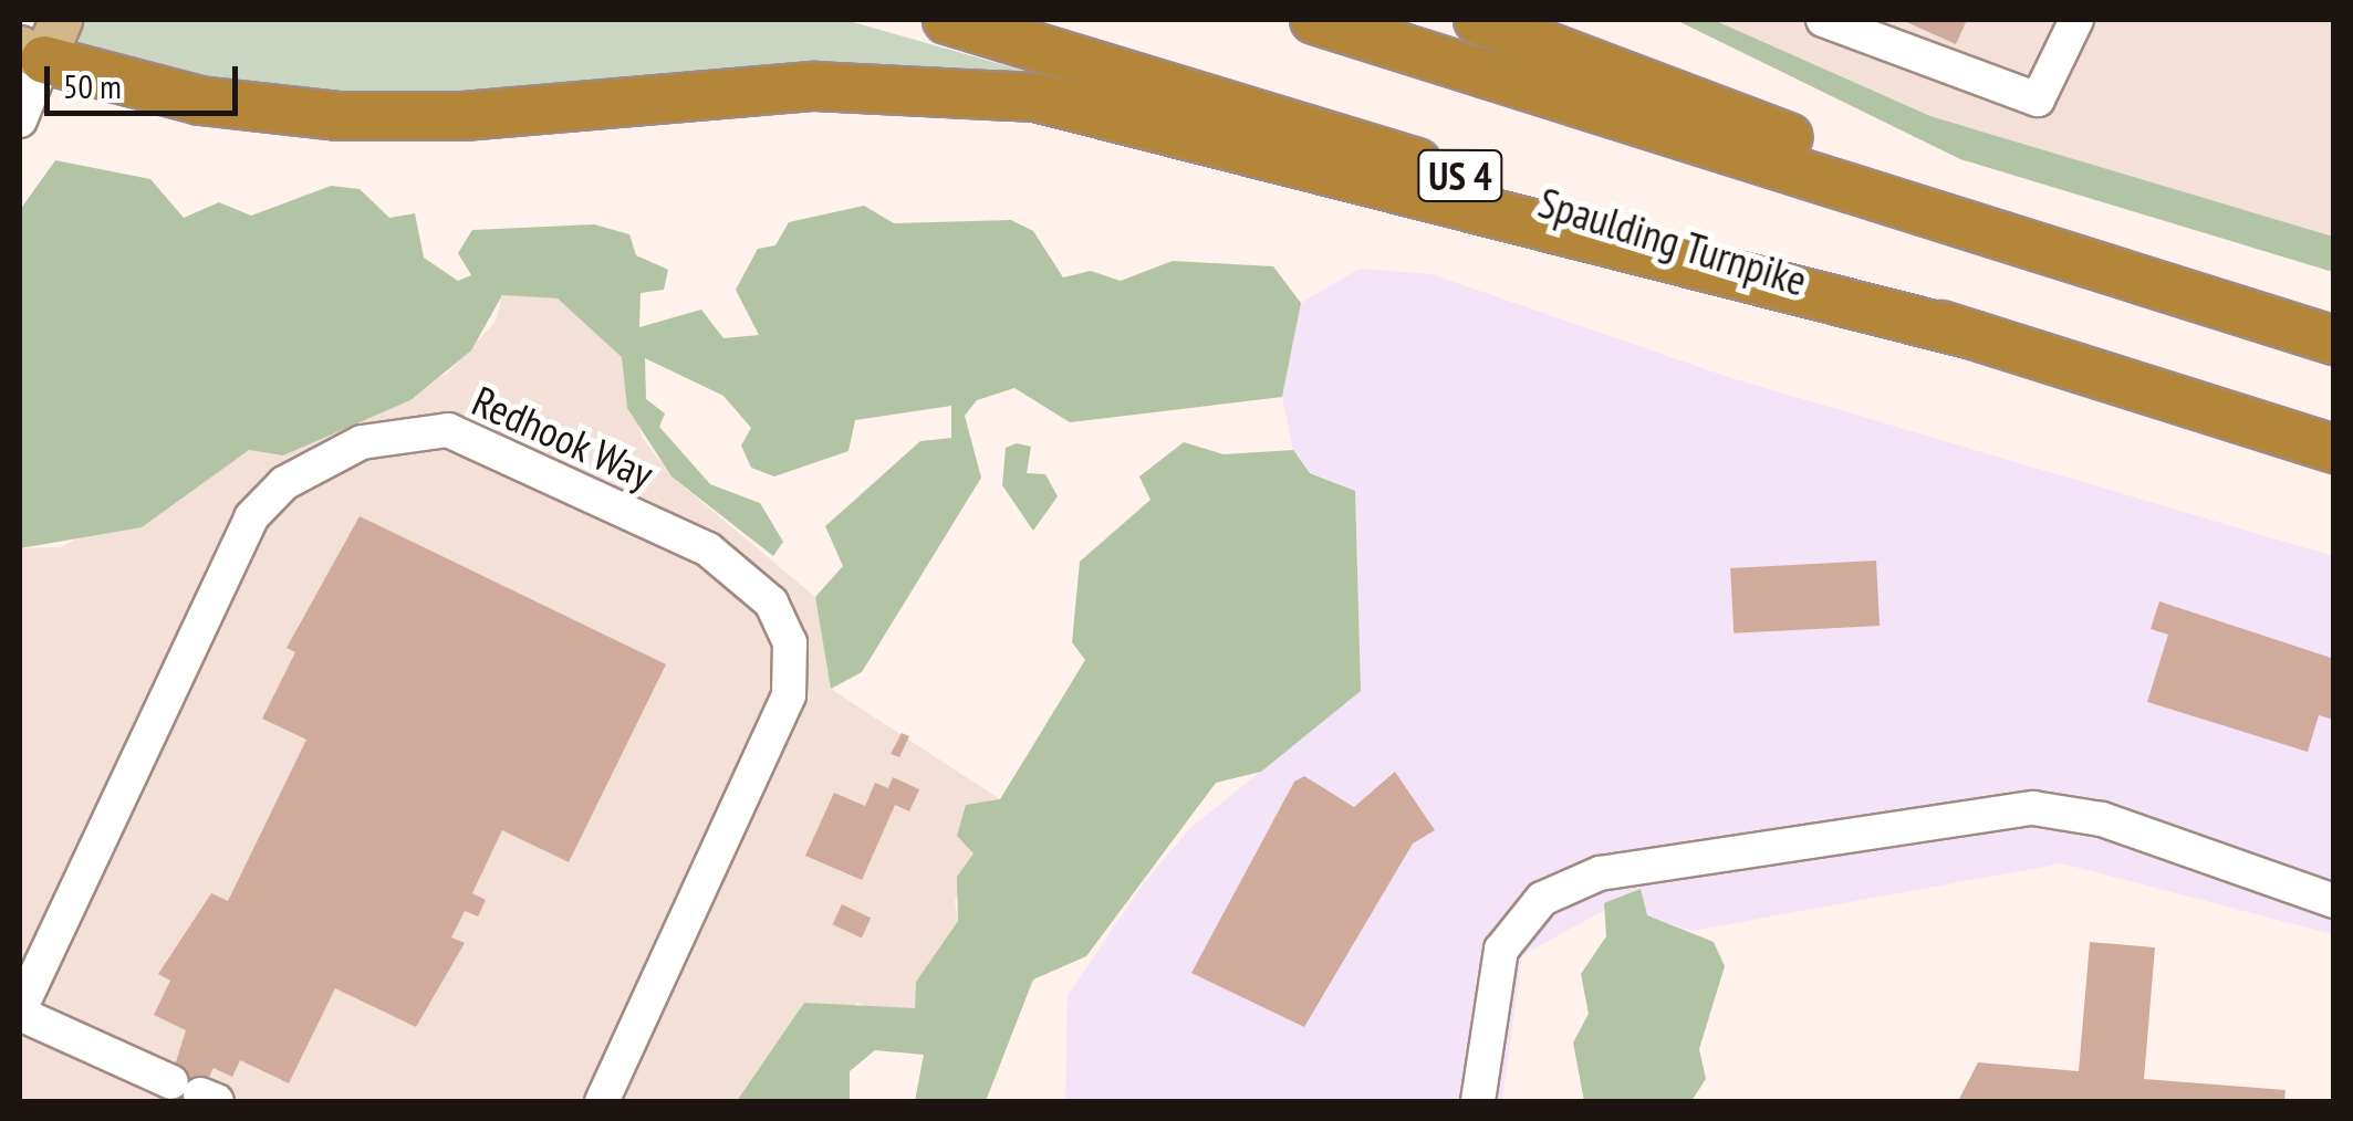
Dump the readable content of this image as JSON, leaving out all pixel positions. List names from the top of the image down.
{
  "streets": {
    "highway": ["US 4", "Spaulding Turnpike"],
    "street": ["Redhook Way"]
  },
  "scale_bar": "50 m"
}
